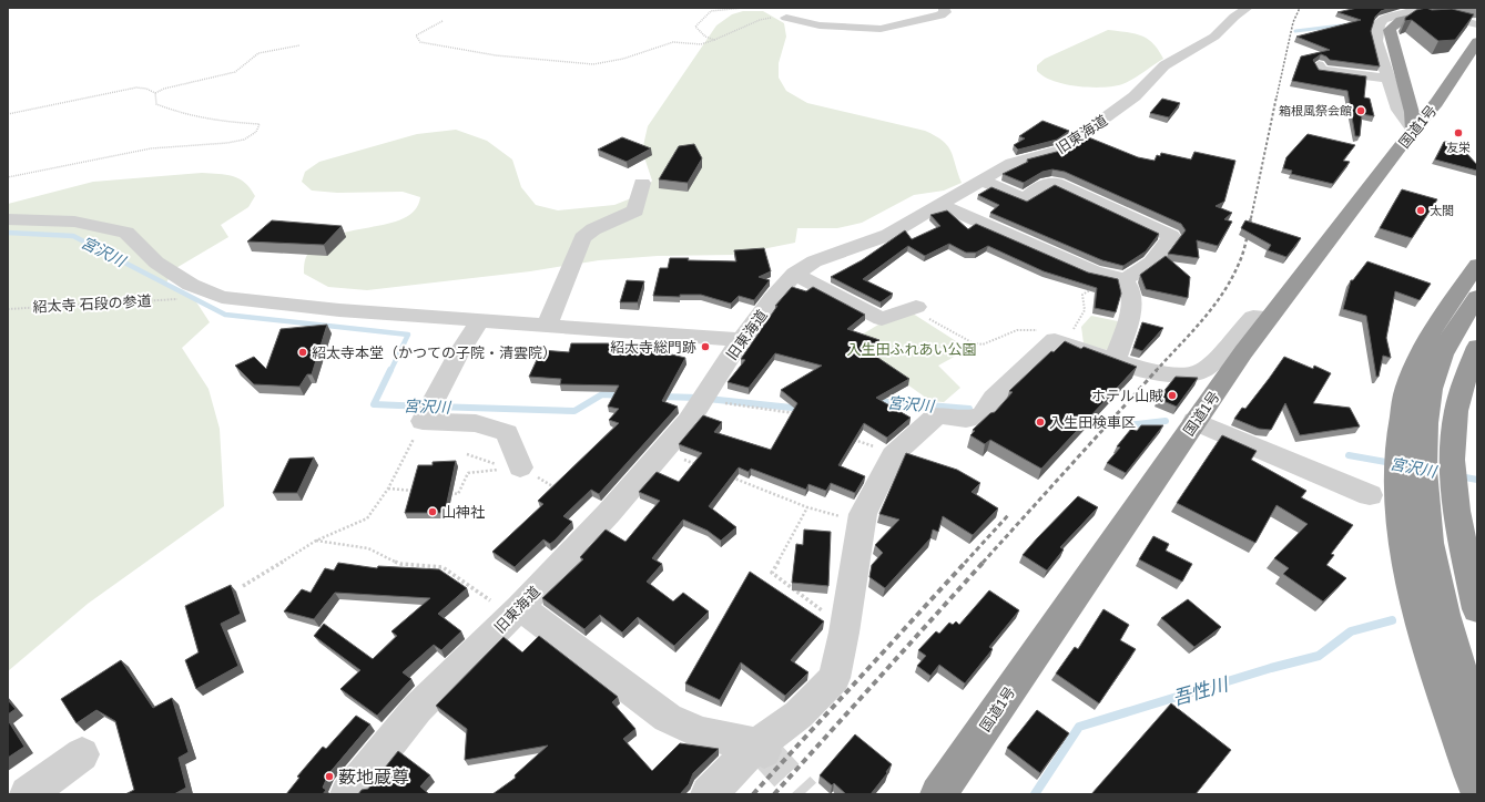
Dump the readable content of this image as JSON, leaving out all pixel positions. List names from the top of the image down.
{
  "streets": {
    "highway": ["国道1号"],
    "street": ["旧東海道"],
    "path": ["紹太寺 石段の参道"]
  },
  "water": ["宮沢川", "吾性川"],
  "parks": ["入生田ふれあい公園"],
  "places": [
    "箱根風祭会館",
    "友栄",
    "太閤",
    "紹太寺総門跡",
    "紹太寺本堂（かつての子院・清雲院）",
    "ホテル山賊",
    "入生田検車区",
    "山神社",
    "薮地蔵尊"
  ]
}
